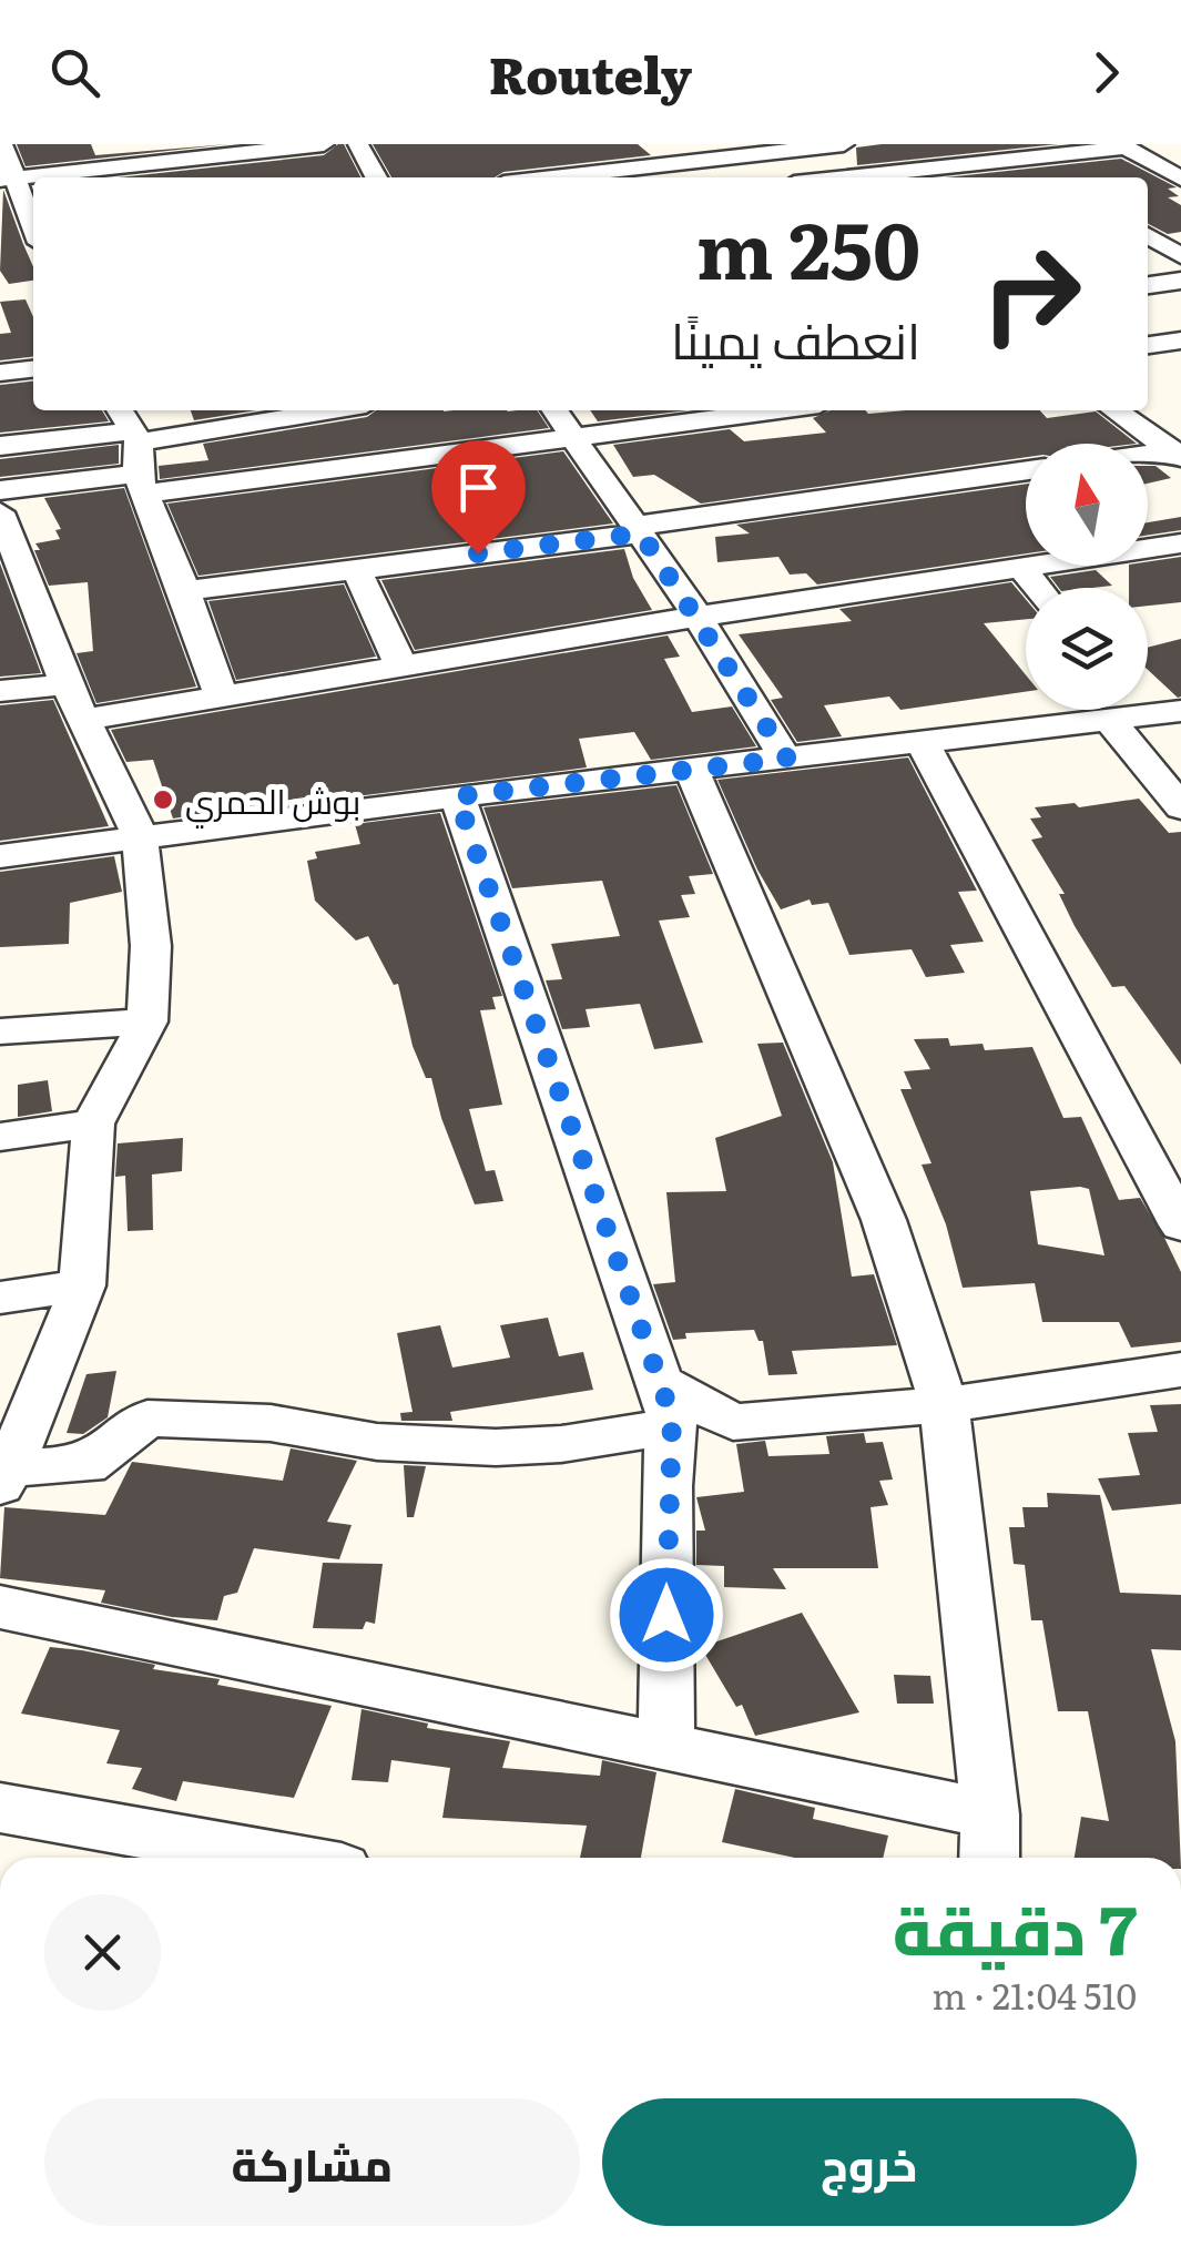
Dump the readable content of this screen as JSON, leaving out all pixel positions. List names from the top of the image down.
{
  "places": ["بوش الحمري"],
  "north": "top",
  "page": {
    "header": "Routely",
    "turn": ["250 m", "انعطف يمينًا"],
    "heading": ["7 دقيقة", "510 m · 21:04"],
    "buttons": ["خروج", "مشاركة"]
  }
}
